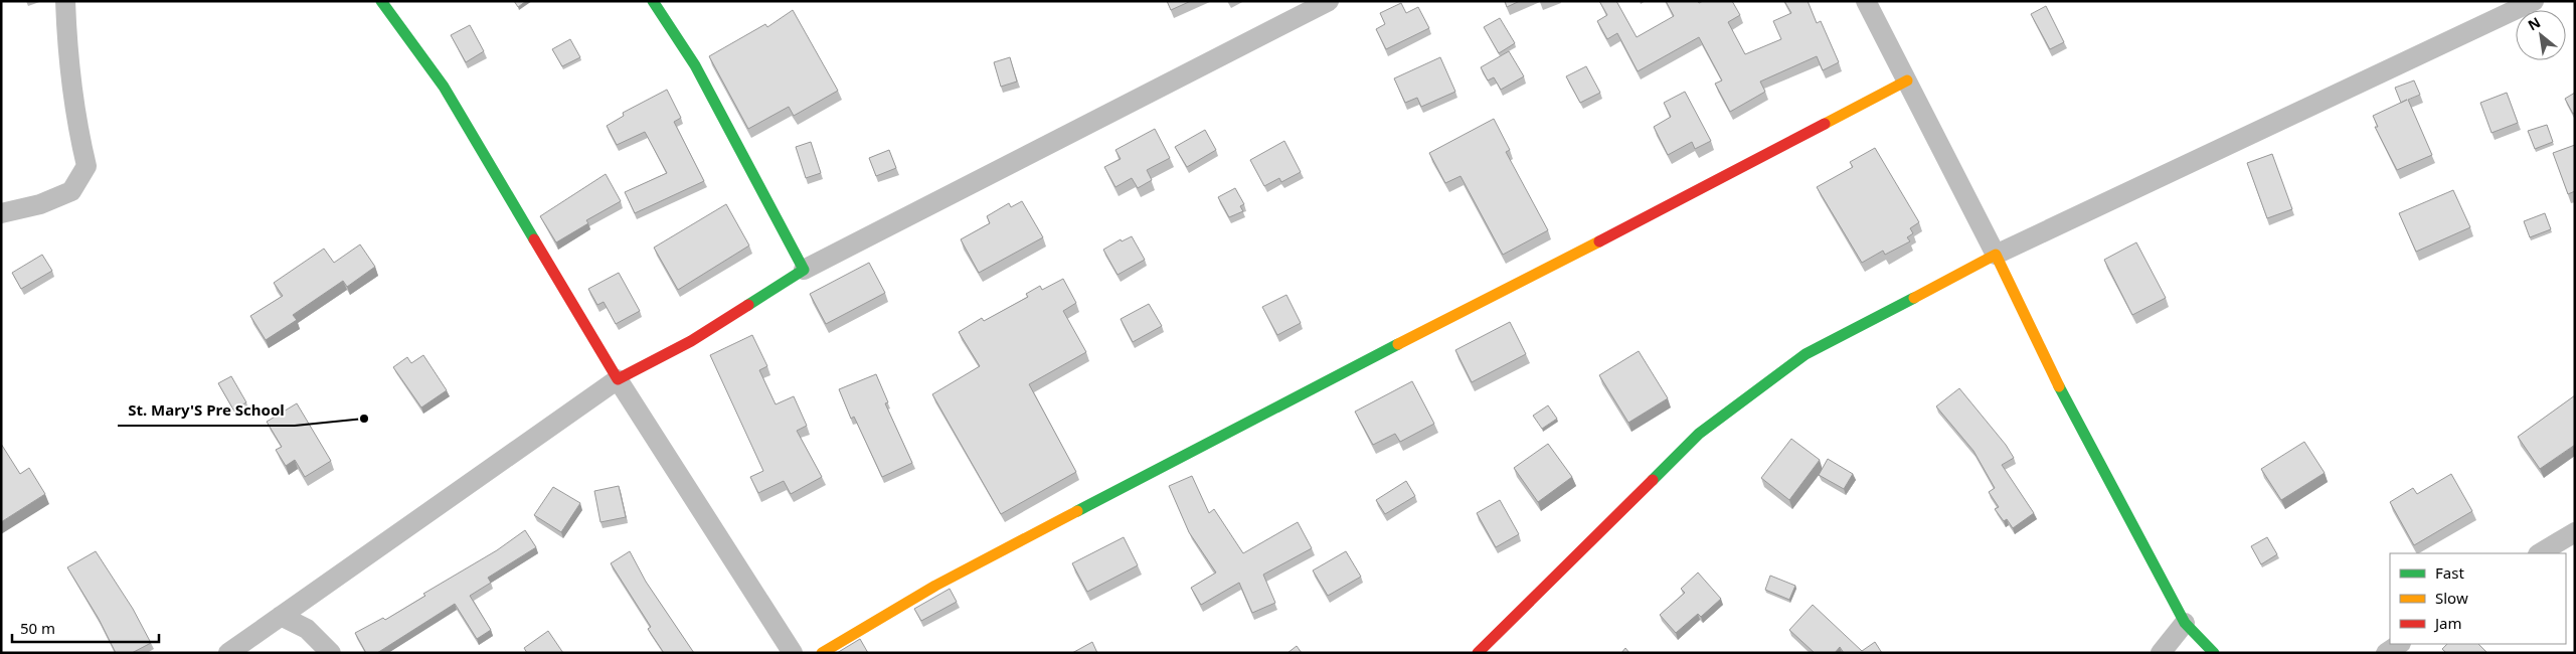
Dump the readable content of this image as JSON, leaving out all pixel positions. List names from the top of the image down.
{
  "places": ["St. Mary'S Pre School"],
  "legend": ["Fast", "Slow", "Jam"],
  "scale_bar": "50 m",
  "north": "top left"
}
